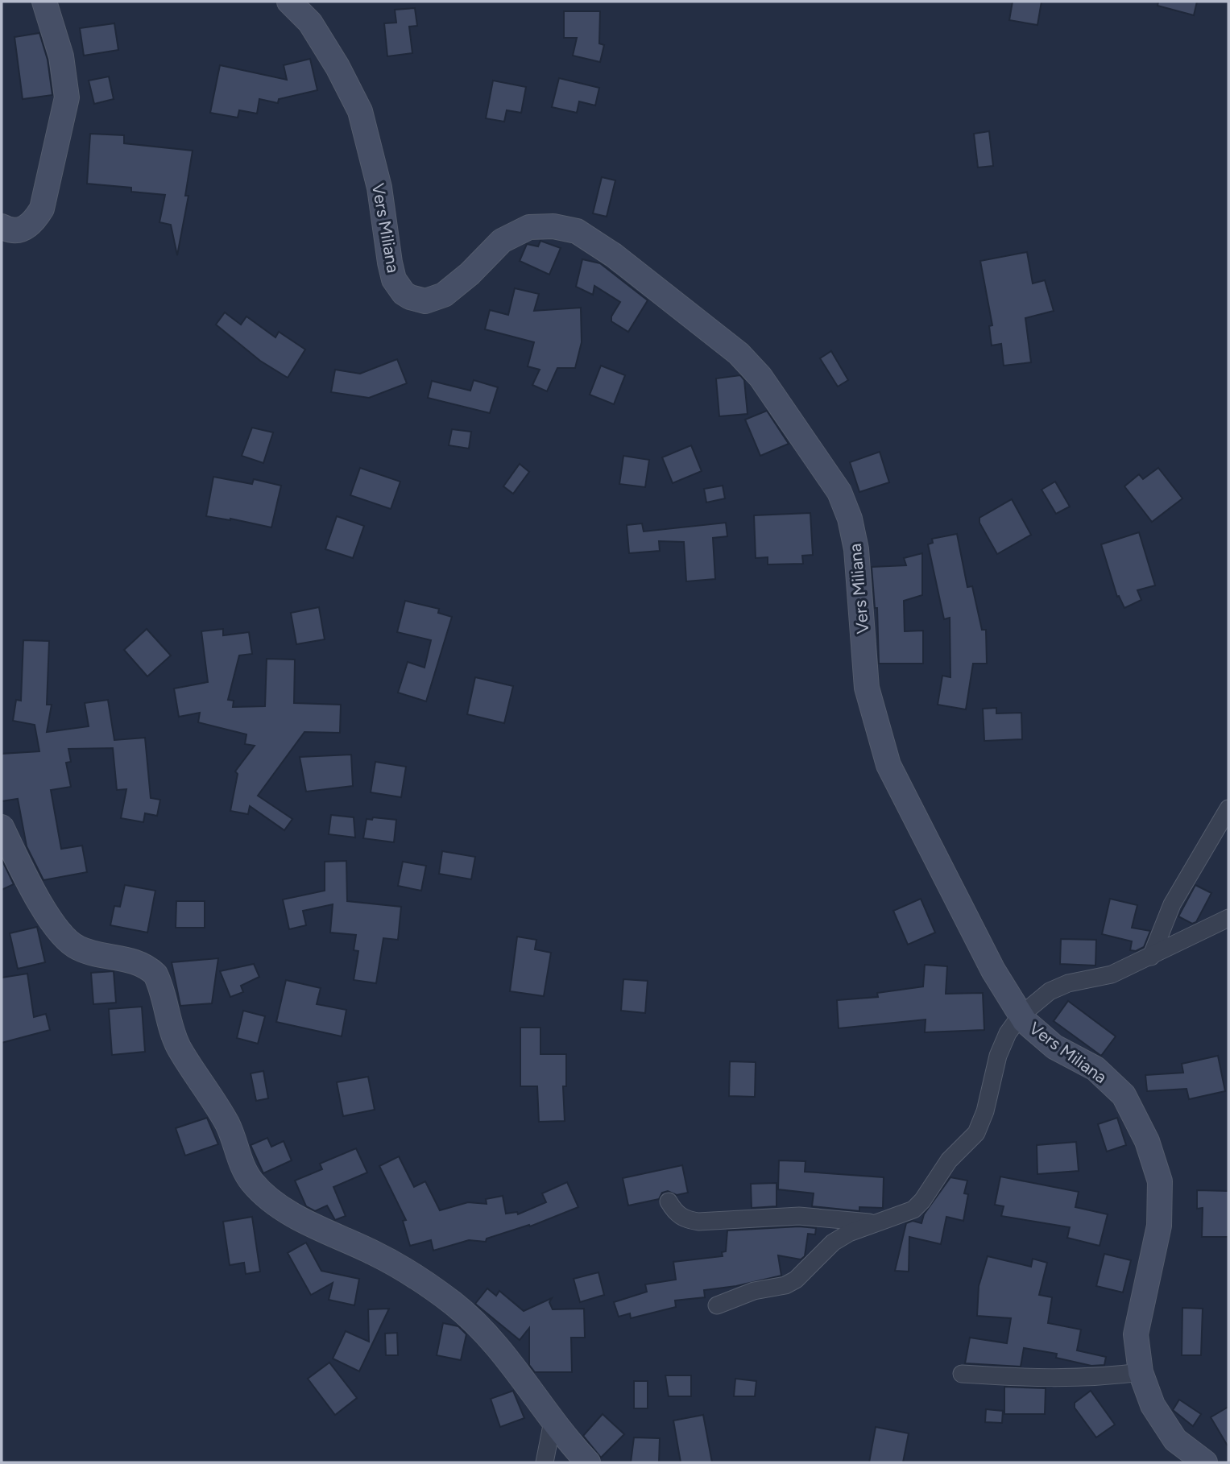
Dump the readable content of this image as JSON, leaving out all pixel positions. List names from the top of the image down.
{
  "streets": {
    "main road": ["Vers Miliana"]
  }
}
